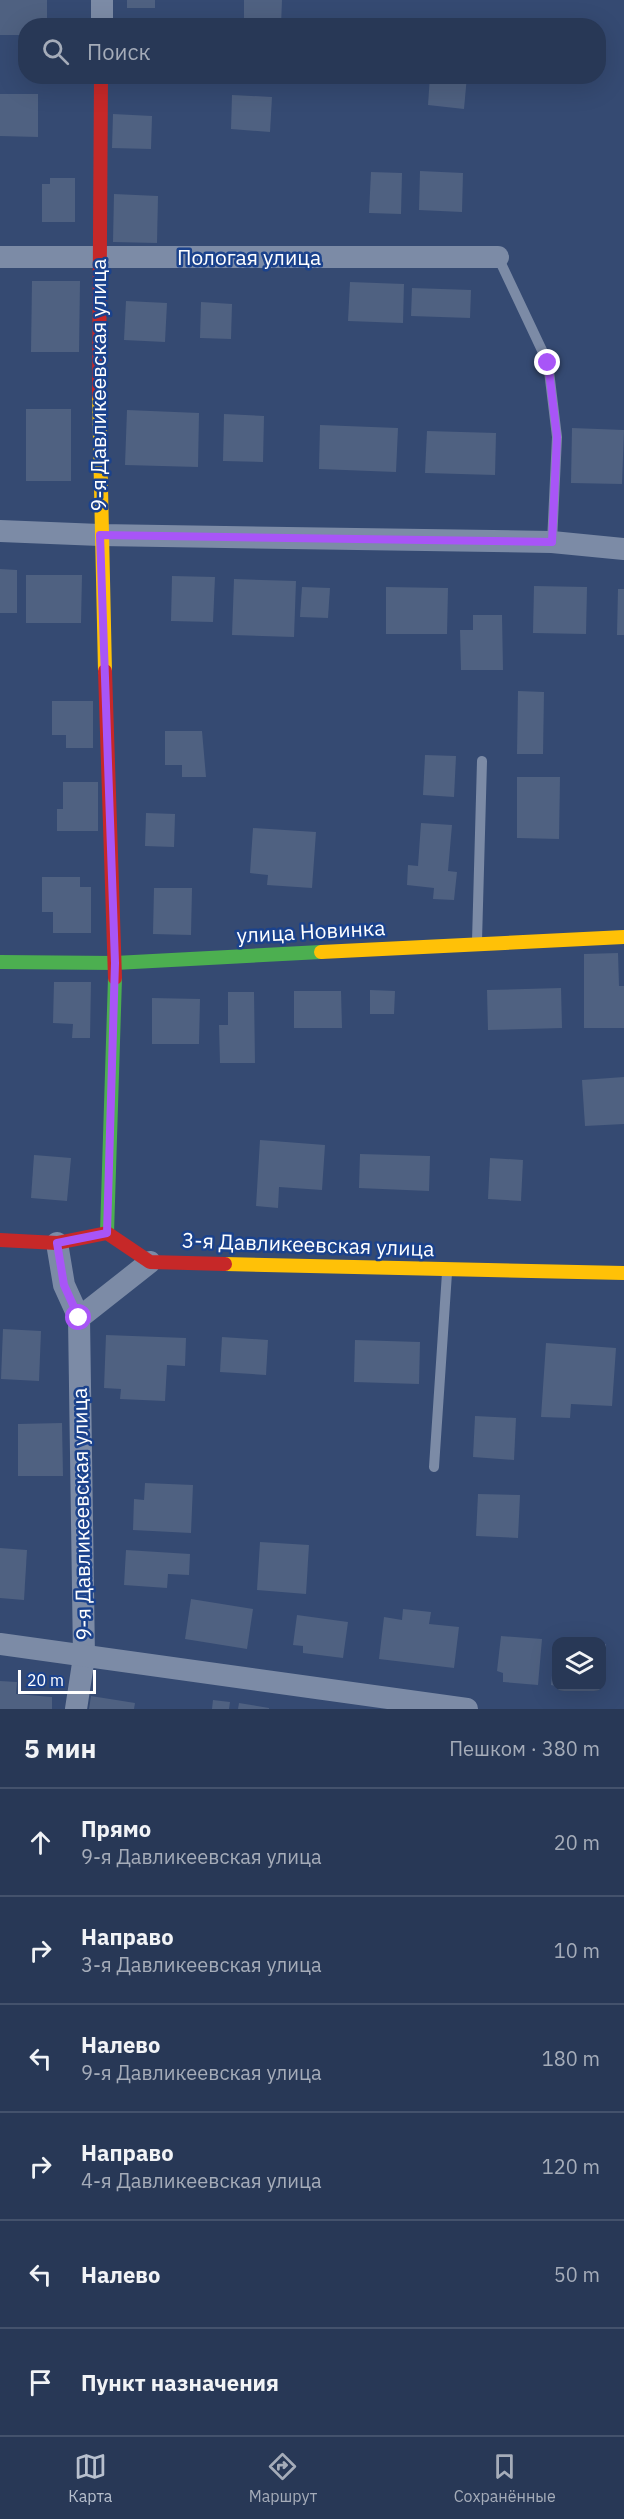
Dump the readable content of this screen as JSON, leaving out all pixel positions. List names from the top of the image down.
{
  "streets": {
    "street": [
      "Пологая улица",
      "9-я Давликеевская улица",
      "улица Новинка",
      "3-я Давликеевская улица"
    ]
  },
  "crossings": [
    ["Пологая улица", "9-я Давликеевская улица"],
    ["9-я Давликеевская улица", "улица Новинка"]
  ],
  "scale_bar": "20 m",
  "page": {
    "search": "Поиск",
    "scale": "20 m",
    "heading": ["5 мин", "Пешком · 380 m"],
    "list": [
      ["Прямо", "9-я Давликеевская улица", "20 m"],
      ["Направо", "3-я Давликеевская улица", "10 m"],
      ["Налево", "9-я Давликеевская улица", "180 m"],
      ["Направо", "4-я Давликеевская улица", "120 m"],
      ["Налево", "50 m"],
      "Пункт назначения"
    ],
    "nav": ["Карта", "Маршрут", "Сохранённые"]
  }
}
